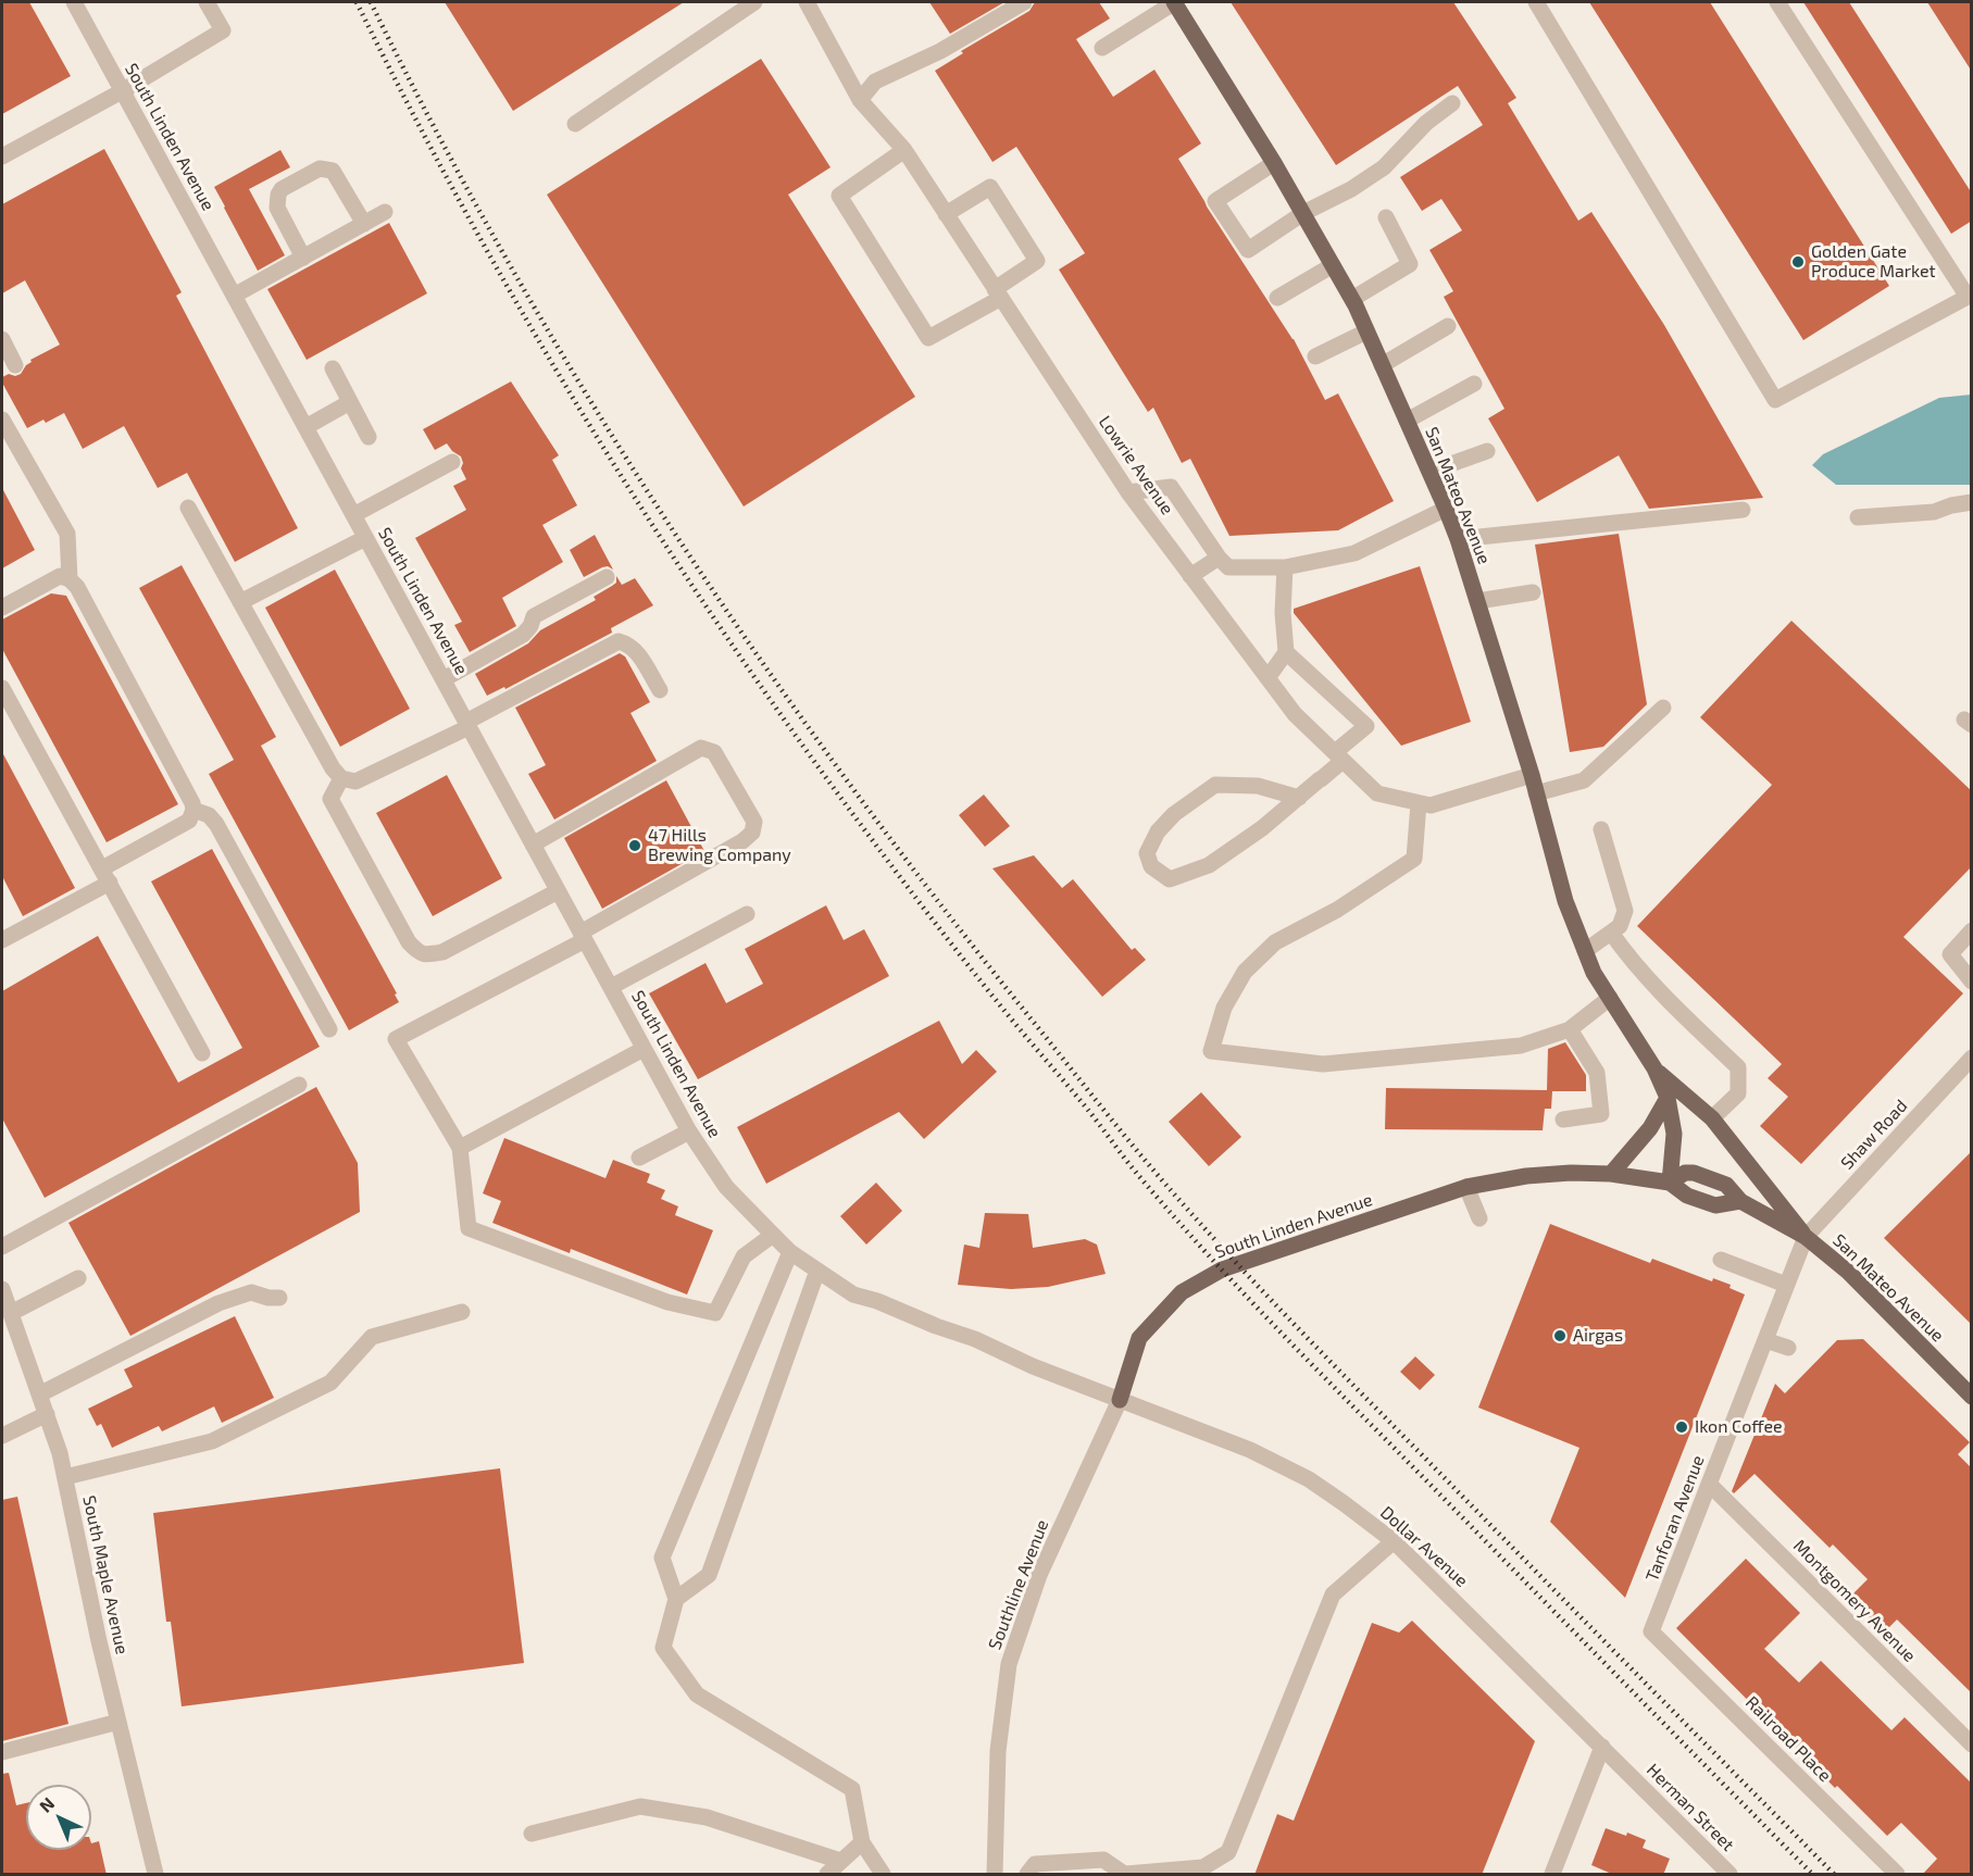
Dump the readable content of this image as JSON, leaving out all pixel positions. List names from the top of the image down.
{
  "streets": {
    "main road": ["South Linden Avenue", "San Mateo Avenue"],
    "street": [
      "Lowrie Avenue",
      "Shaw Road",
      "Tanforan Avenue",
      "Dollar Avenue",
      "South Maple Avenue",
      "Southline Avenue",
      "Montgomery Avenue",
      "Railroad Place",
      "Herman Street"
    ]
  },
  "crossings": [
    ["South Linden Avenue", "San Mateo Avenue"],
    ["South Linden Avenue", "Dollar Avenue"],
    ["South Linden Avenue", "Southline Avenue"],
    ["Lowrie Avenue", "San Mateo Avenue"],
    ["San Mateo Avenue", "Shaw Road"],
    ["San Mateo Avenue", "Tanforan Avenue"],
    ["Shaw Road", "Tanforan Avenue"],
    ["Tanforan Avenue", "Montgomery Avenue"],
    ["Tanforan Avenue", "Railroad Place"],
    ["Dollar Avenue", "Southline Avenue"],
    ["Dollar Avenue", "Herman Street"]
  ],
  "places": [
    "Golden Gate Produce Market",
    "47 Hills Brewing Company",
    "Airgas",
    "Ikon Coffee"
  ],
  "north": "top left"
}
